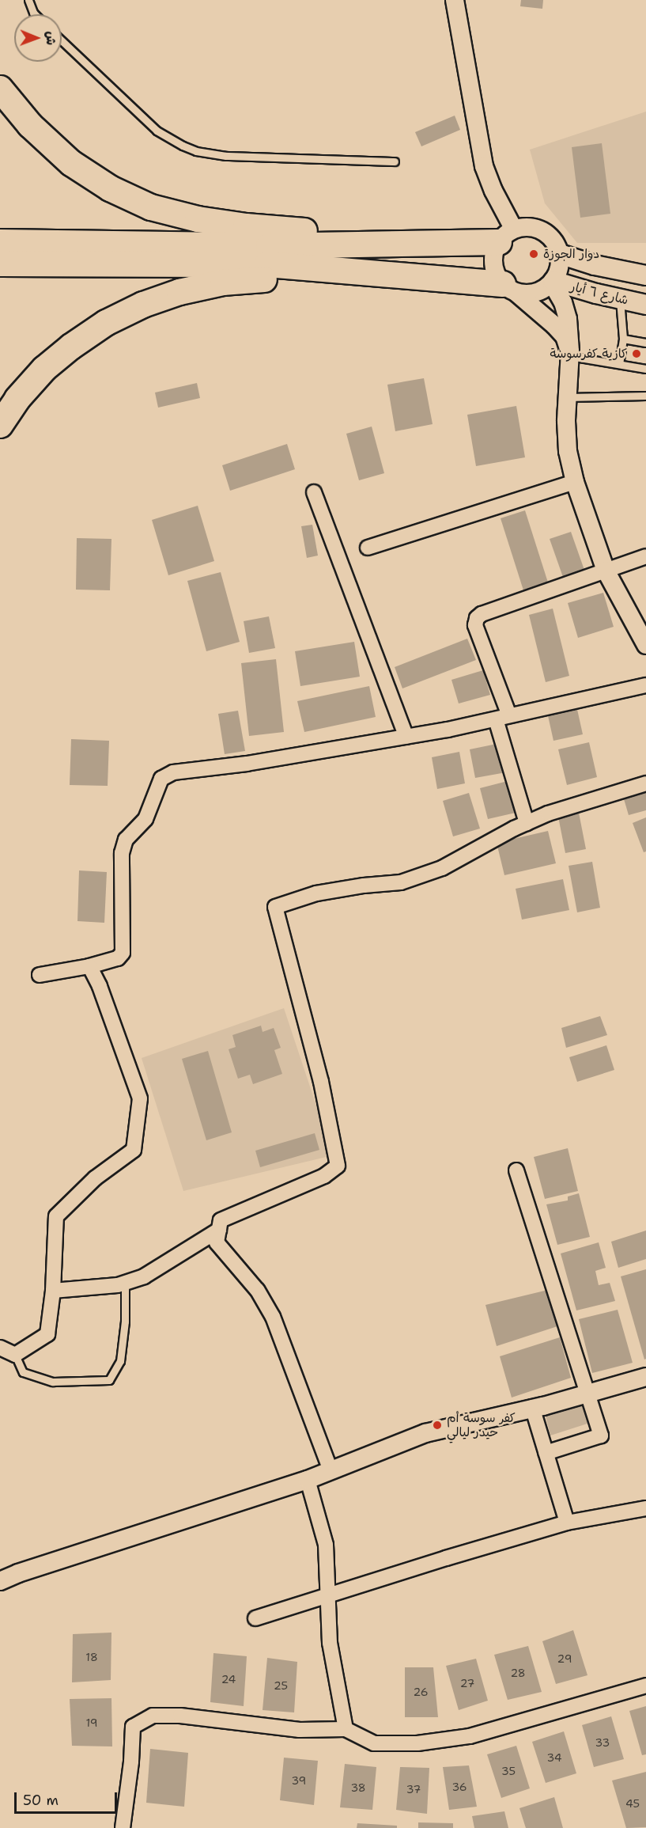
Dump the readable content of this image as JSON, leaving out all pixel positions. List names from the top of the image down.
{
  "streets": {
    "main road": ["شارع ٦ أيار"]
  },
  "places": ["دوار الجوزة", "كازية كفرسوسة", "كفر سوسة أم حيدر ليالي"],
  "house_numbers": [
    "18",
    "29",
    "28",
    "24",
    "27",
    "25",
    "26",
    "19",
    "33",
    "34",
    "35",
    "39",
    "36",
    "38",
    "37",
    "45"
  ],
  "scale_bar": "50 m",
  "north": "right"
}
